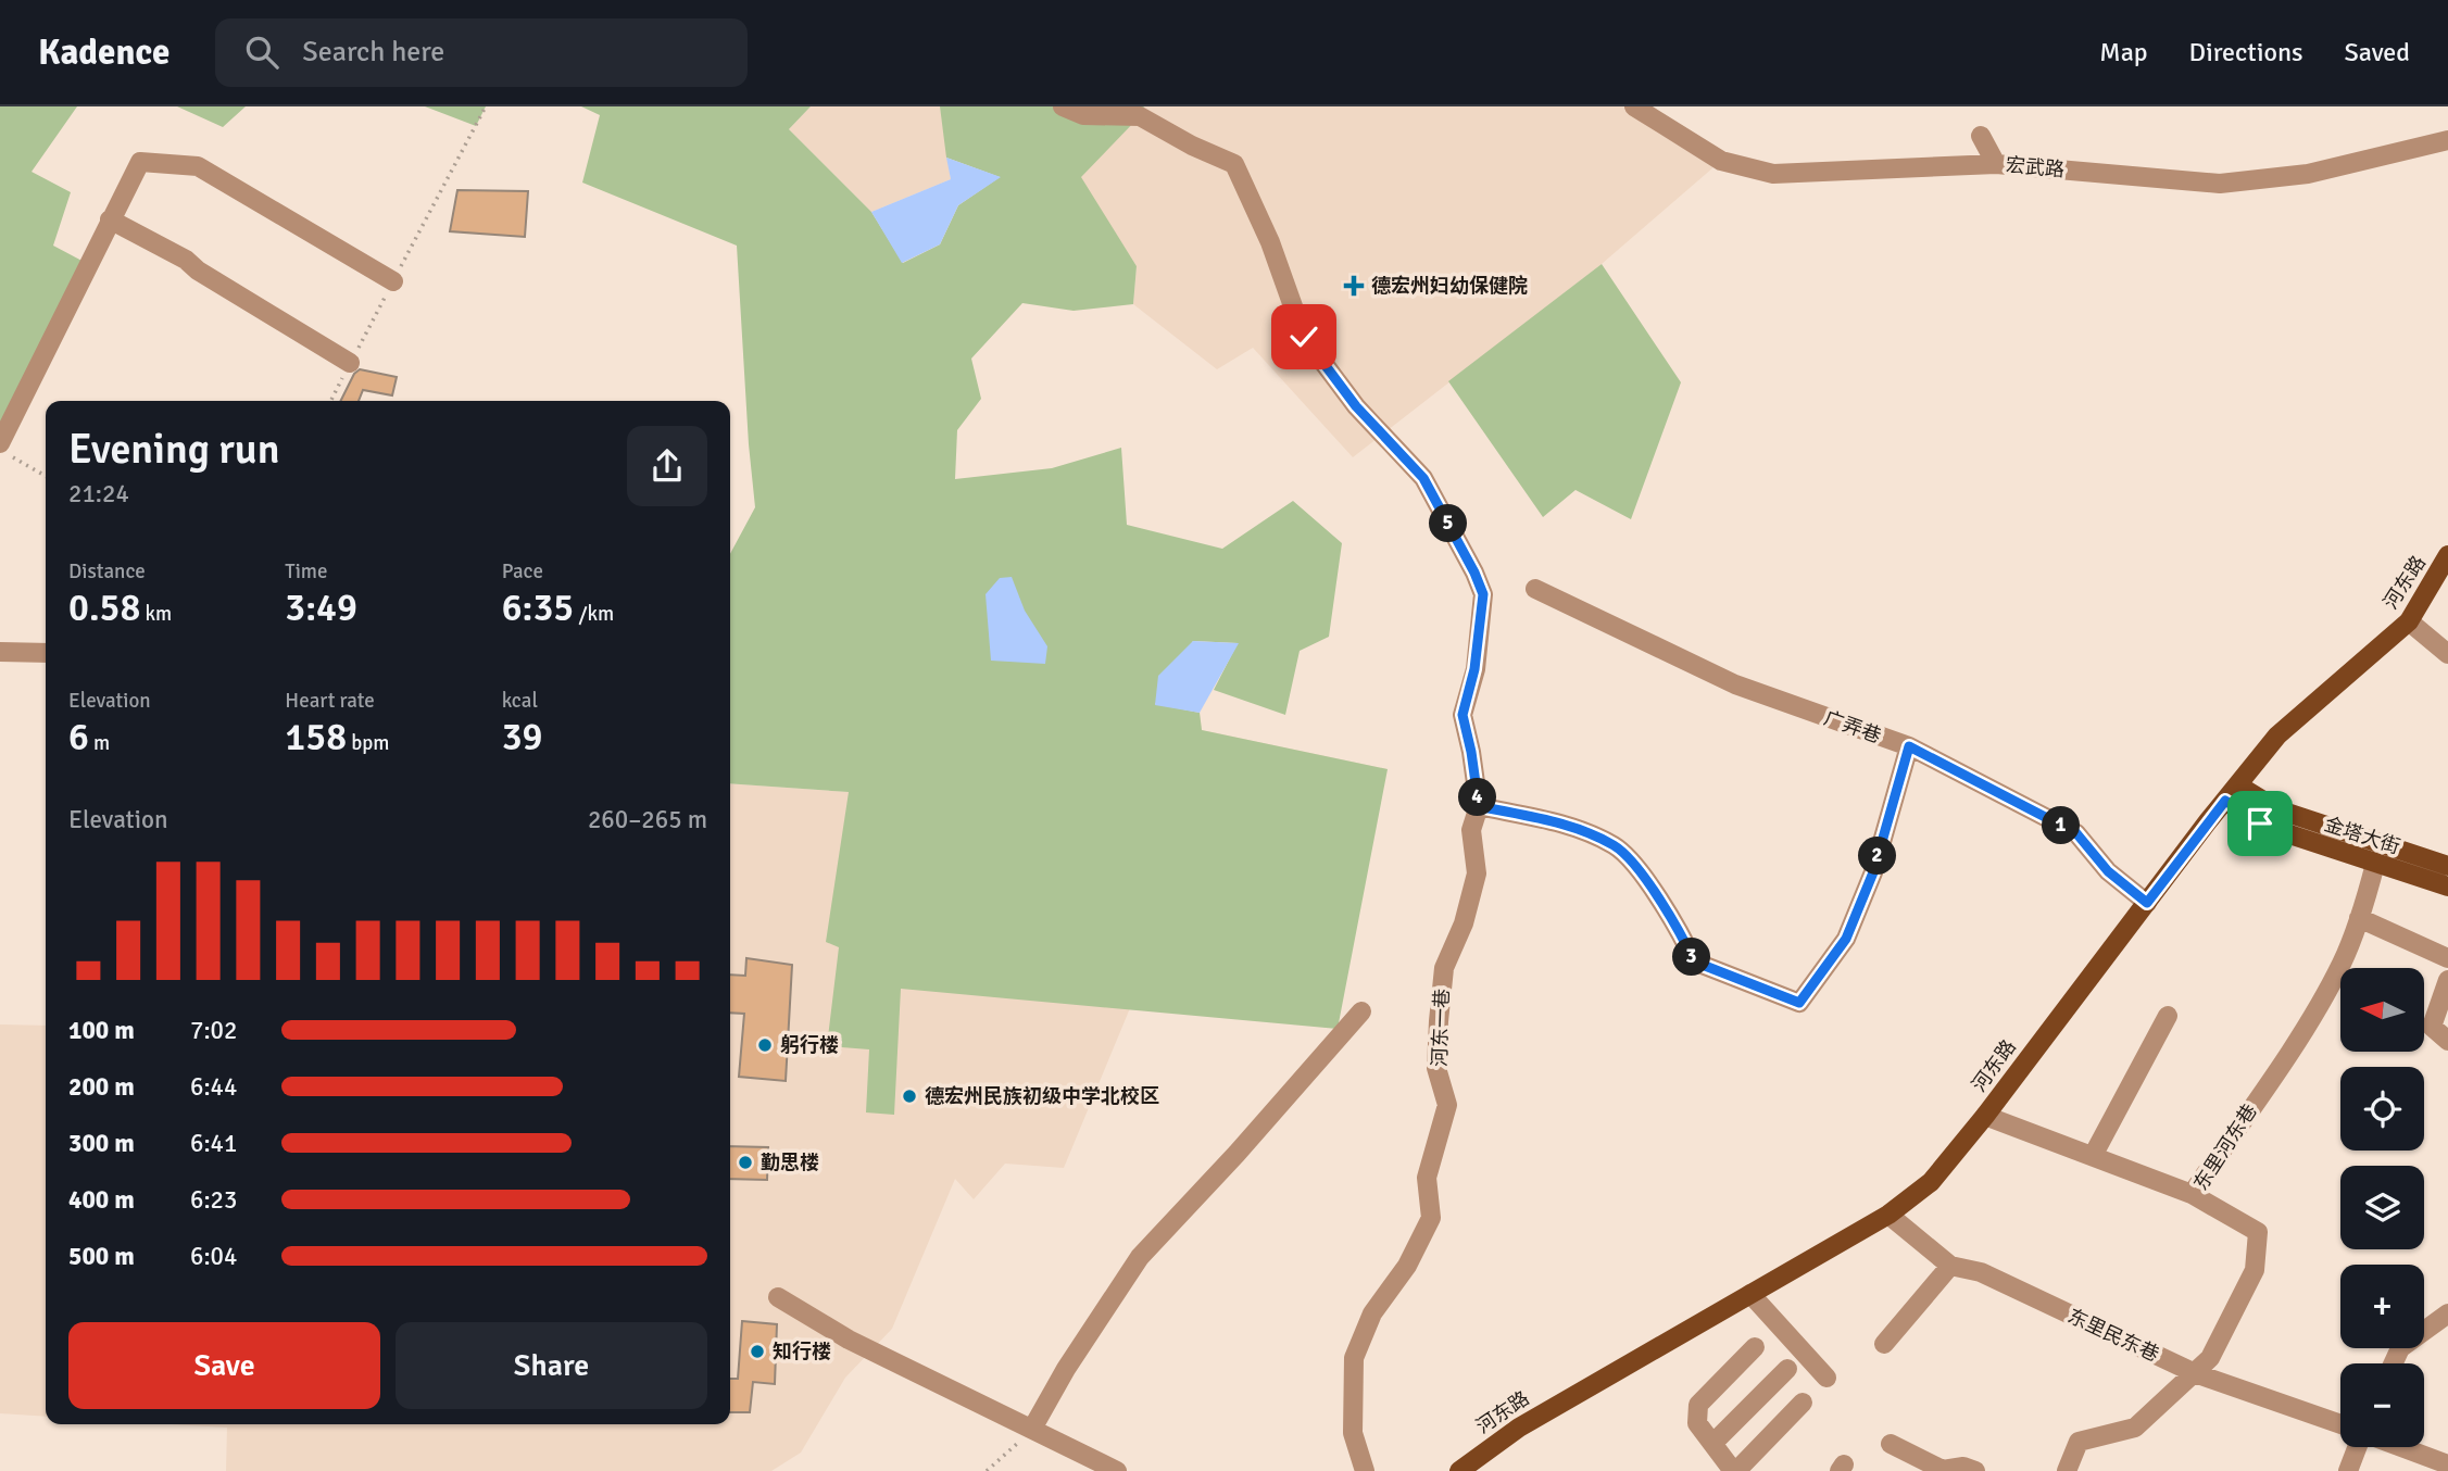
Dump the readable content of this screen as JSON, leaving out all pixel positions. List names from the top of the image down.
{
  "streets": {
    "main road": ["河东路", "金塔大街"],
    "street": [
      "宏武路",
      "广弄巷",
      "河东一巷",
      "东里河东巷",
      "东里民东巷"
    ]
  },
  "crossings": [
    ["河东路", "广弄巷"],
    ["河东路", "金塔大街"],
    ["河东路", "东里民东巷"],
    ["金塔大街", "东里河东巷"],
    ["东里河东巷", "东里民东巷"]
  ],
  "places": {
    "health": ["德宏州妇幼保健院"],
    "other": [
      "躬行楼",
      "德宏州民族初级中学北校区",
      "勤思楼",
      "知行楼"
    ]
  },
  "north": "left",
  "page": {
    "header": "Kadence",
    "search": "Search here",
    "nav": ["Map", "Directions", "Saved"],
    "heading": ["Evening run", "21:24"],
    "pins": [
      "5",
      "4",
      "1",
      "2",
      "3"
    ],
    "stats": [
      ["Distance", "0.58 km"],
      ["Time", "3:49"],
      ["Pace", "6:35 /km"],
      ["Elevation", "6 m"],
      ["Heart rate", "158 bpm"],
      ["kcal", "39"]
    ],
    "chart": ["Elevation", "260–265 m"],
    "map_buttons": ["+", "−"],
    "list": [
      {
        "name": "100 m",
        "note": "7:02"
      },
      {
        "name": "200 m",
        "note": "6:44"
      },
      {
        "name": "300 m",
        "note": "6:41"
      },
      {
        "name": "400 m",
        "note": "6:23"
      },
      {
        "name": "500 m",
        "note": "6:04"
      }
    ],
    "buttons": ["Save", "Share"]
  }
}
